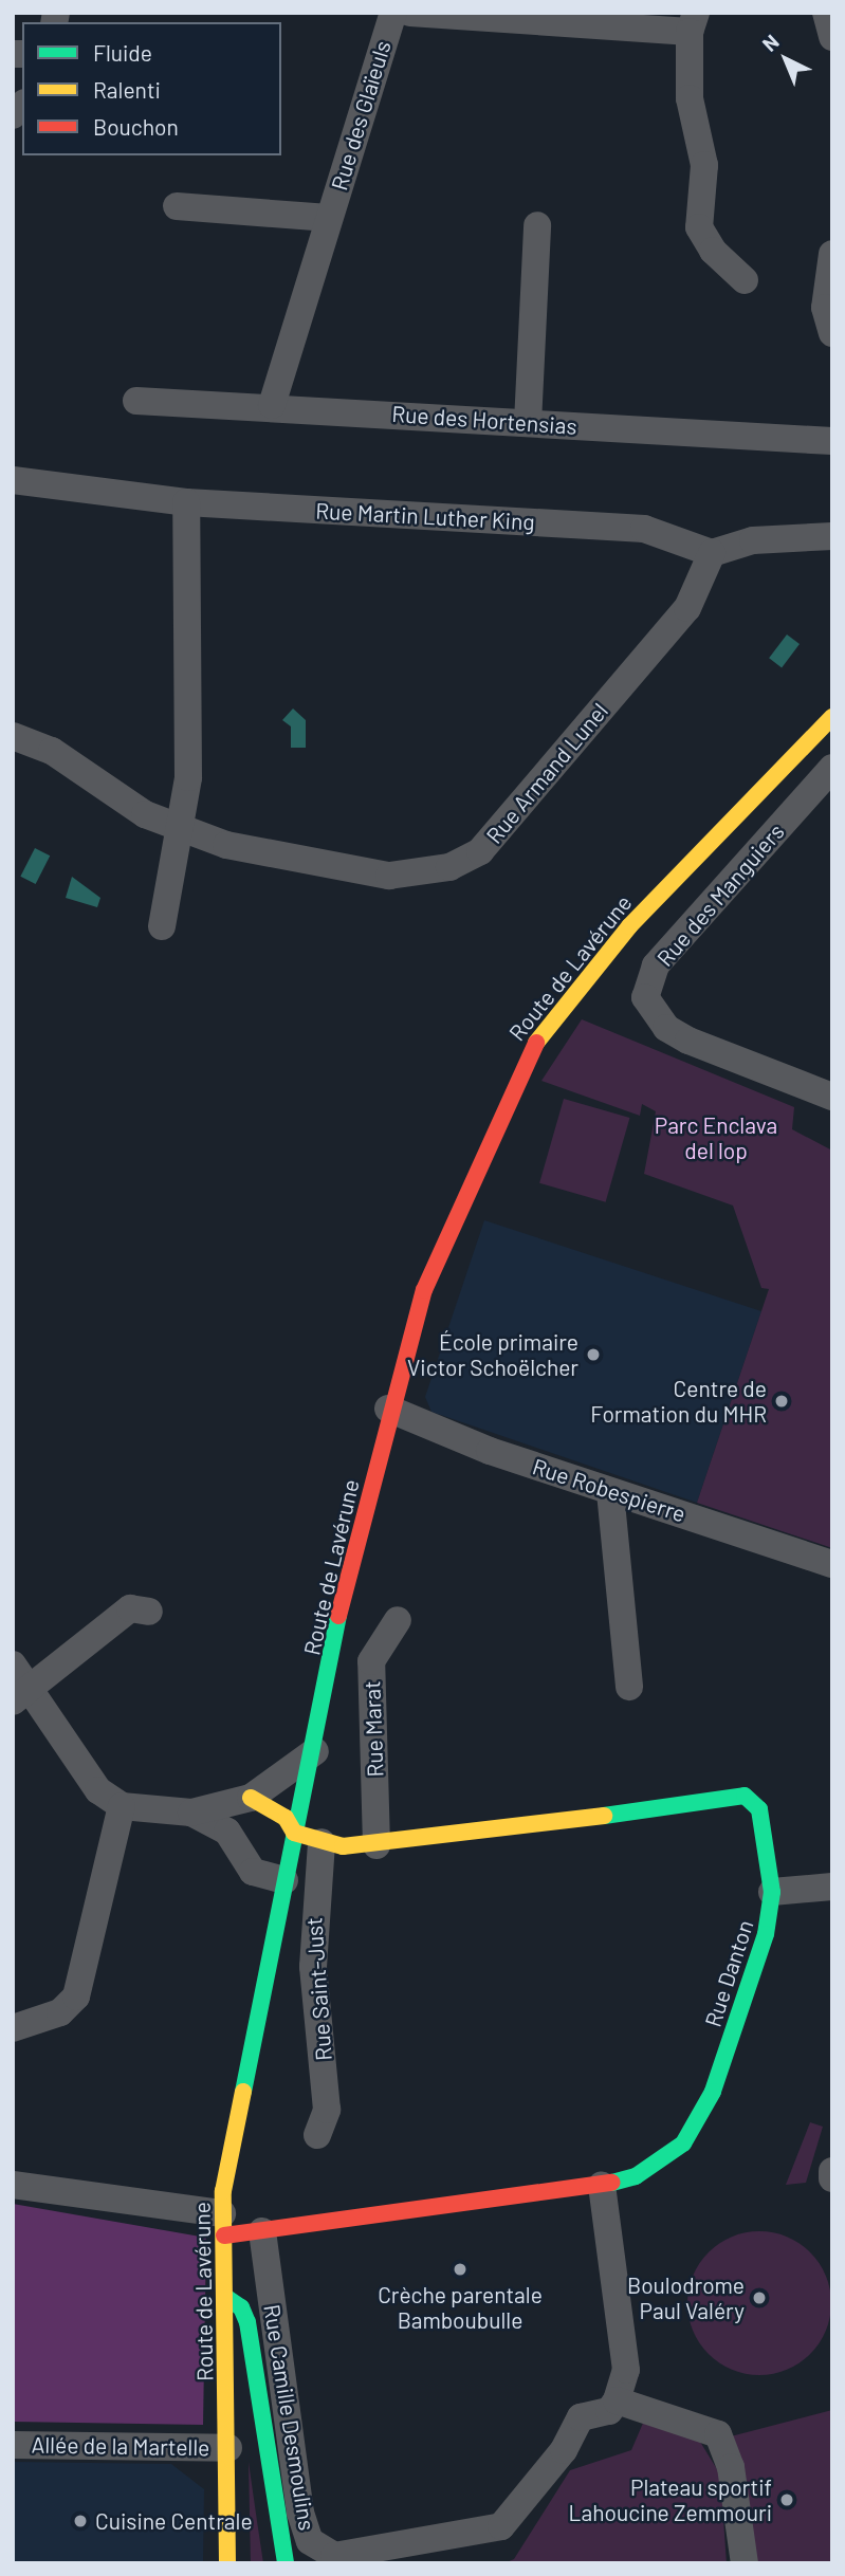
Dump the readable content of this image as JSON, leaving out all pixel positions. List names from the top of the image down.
{
  "streets": {
    "street": [
      "Rue des Glaïeuls",
      "Rue des Hortensias",
      "Rue Martin Luther King",
      "Rue Armand Lunel",
      "Rue des Manguiers",
      "Route de Lavérune",
      "Rue Robespierre",
      "Rue Marat",
      "Rue Danton",
      "Rue Saint-Just",
      "Rue Camille Desmoulins",
      "Allée de la Martelle"
    ]
  },
  "crossings": [
    ["Rue des Glaïeuls", "Rue des Hortensias"],
    ["Rue Martin Luther King", "Rue Armand Lunel"],
    ["Route de Lavérune", "Rue Robespierre"],
    ["Route de Lavérune", "Rue Danton"],
    ["Route de Lavérune", "Allée de la Martelle"],
    ["Rue Marat", "Rue Danton"],
    ["Rue Danton", "Rue Saint-Just"],
    ["Rue Danton", "Rue Camille Desmoulins"]
  ],
  "parks": ["Parc Enclava del lop"],
  "places": [
    "École primaire Victor Schoëlcher",
    "Centre de Formation du MHR",
    "Crèche parentale Bamboubulle",
    "Boulodrome Paul Valéry",
    "Plateau sportif Lahoucine Zemmouri",
    "Cuisine Centrale"
  ],
  "legend": ["Fluide", "Ralenti", "Bouchon"],
  "north": "top left"
}
